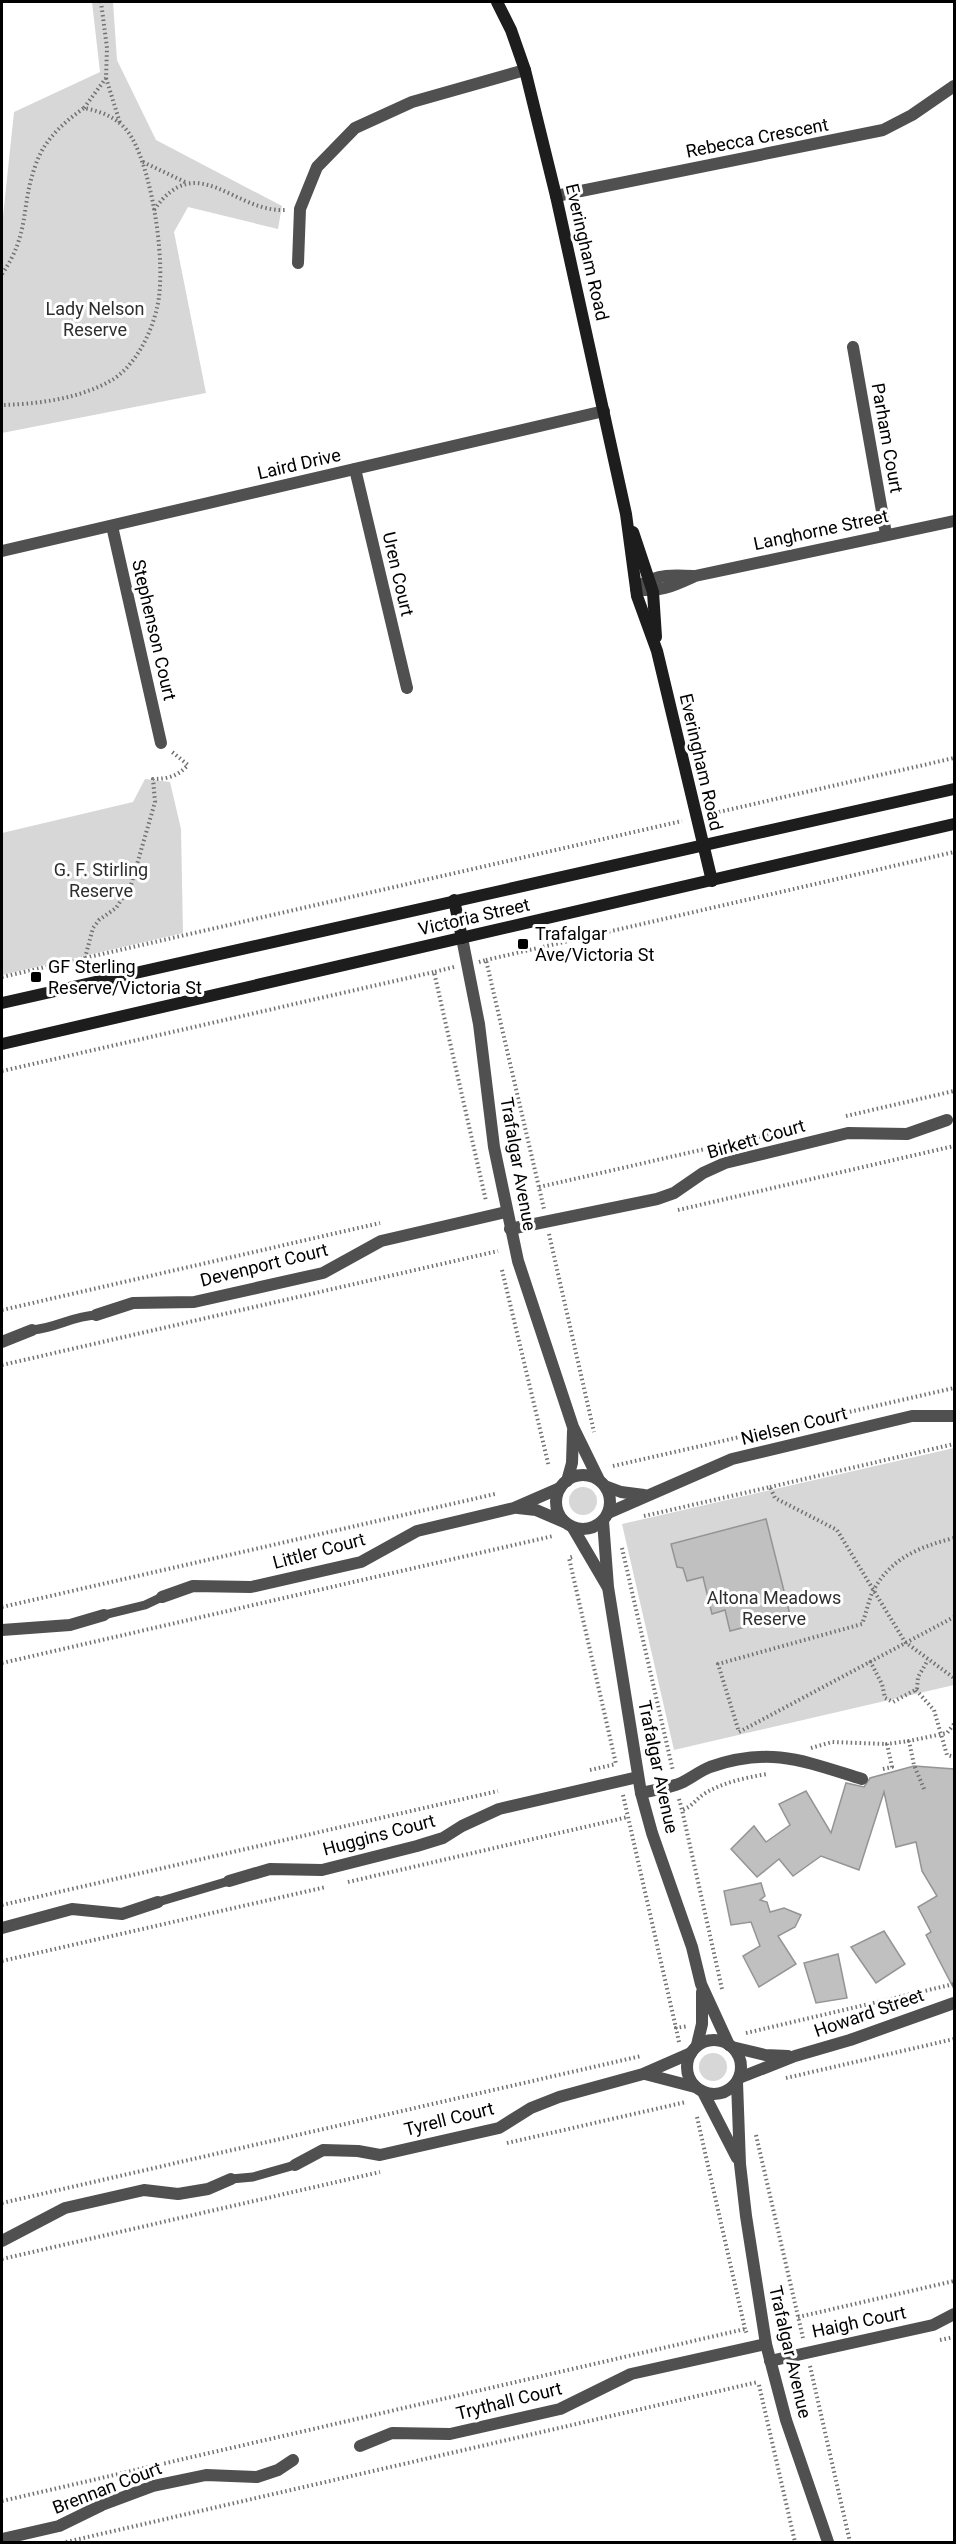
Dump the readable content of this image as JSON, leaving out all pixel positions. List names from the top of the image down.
{
  "streets": {
    "street": [
      "Rebecca Crescent",
      "Everingham Road",
      "Parham Court",
      "Laird Drive",
      "Langhorne Street",
      "Uren Court",
      "Stephenson Court",
      "Victoria Street",
      "Birkett Court",
      "Trafalgar Avenue",
      "Devenport Court",
      "Nielsen Court",
      "Littler Court",
      "Huggins Court",
      "Howard Street",
      "Tyrell Court",
      "Haigh Court",
      "Trythall Court",
      "Brennan Court"
    ]
  },
  "crossings": [
    ["Rebecca Crescent", "Everingham Road"],
    ["Everingham Road", "Laird Drive"],
    ["Everingham Road", "Langhorne Street"],
    ["Everingham Road", "Victoria Street"],
    ["Parham Court", "Langhorne Street"],
    ["Laird Drive", "Uren Court"],
    ["Laird Drive", "Stephenson Court"],
    ["Victoria Street", "Trafalgar Avenue"],
    ["Birkett Court", "Trafalgar Avenue"],
    ["Trafalgar Avenue", "Devenport Court"],
    ["Trafalgar Avenue", "Nielsen Court"],
    ["Trafalgar Avenue", "Littler Court"],
    ["Trafalgar Avenue", "Huggins Court"],
    ["Trafalgar Avenue", "Howard Street"],
    ["Trafalgar Avenue", "Tyrell Court"],
    ["Trafalgar Avenue", "Haigh Court"],
    ["Trafalgar Avenue", "Trythall Court"],
    ["Nielsen Court", "Littler Court"],
    ["Howard Street", "Tyrell Court"]
  ],
  "parks": ["Lady Nelson Reserve", "G. F. Stirling Reserve", "Altona Meadows Reserve"],
  "places": {
    "transit": ["Trafalgar Ave/Victoria St", "GF Sterling Reserve/Victoria St"]
  }
}
